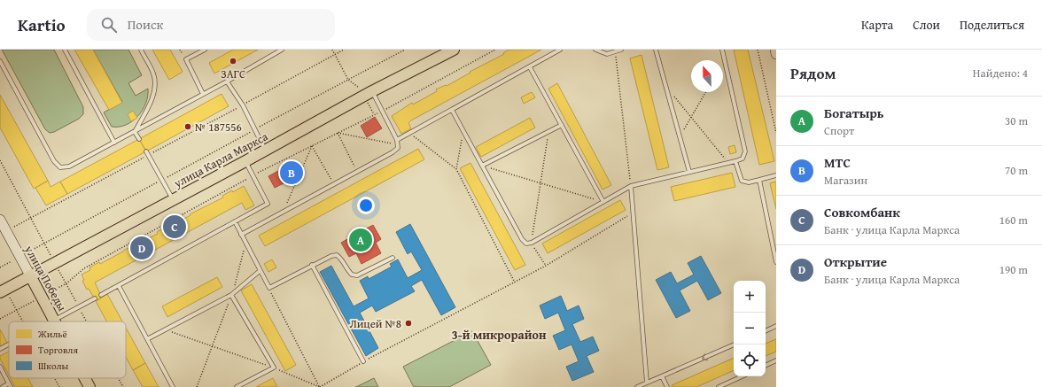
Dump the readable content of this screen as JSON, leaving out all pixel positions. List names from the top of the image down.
{
  "streets": {
    "main road": ["улица Карла Маркса", "улица Победы"]
  },
  "crossings": [
    ["улица Карла Маркса", "улица Победы"]
  ],
  "districts": ["3-й микрорайон"],
  "places": ["ЗАГС", "№ 187556", "Лицей №8"],
  "legend": ["Жильё", "Торговля", "Школы"],
  "north": "top",
  "page": {
    "header": "Kartio",
    "search": "Поиск",
    "nav": ["Карта", "Слои", "Поделиться"],
    "heading": ["Рядом", "Найдено: 4"],
    "list": [
      {
        "mark": "A",
        "name": "Богатырь",
        "note": "Спорт",
        "value": "30 m"
      },
      {
        "mark": "B",
        "name": "МТС",
        "note": "Магазин",
        "value": "70 m"
      },
      {
        "mark": "C",
        "name": "Совкомбанк",
        "note": "Банк · улица Карла Маркса",
        "value": "160 m"
      },
      {
        "mark": "D",
        "name": "Открытие",
        "note": "Банк · улица Карла Маркса",
        "value": "190 m"
      }
    ],
    "pins": [
      "B",
      "C",
      "A",
      "D"
    ],
    "map_buttons": ["+", "−"]
  }
}
